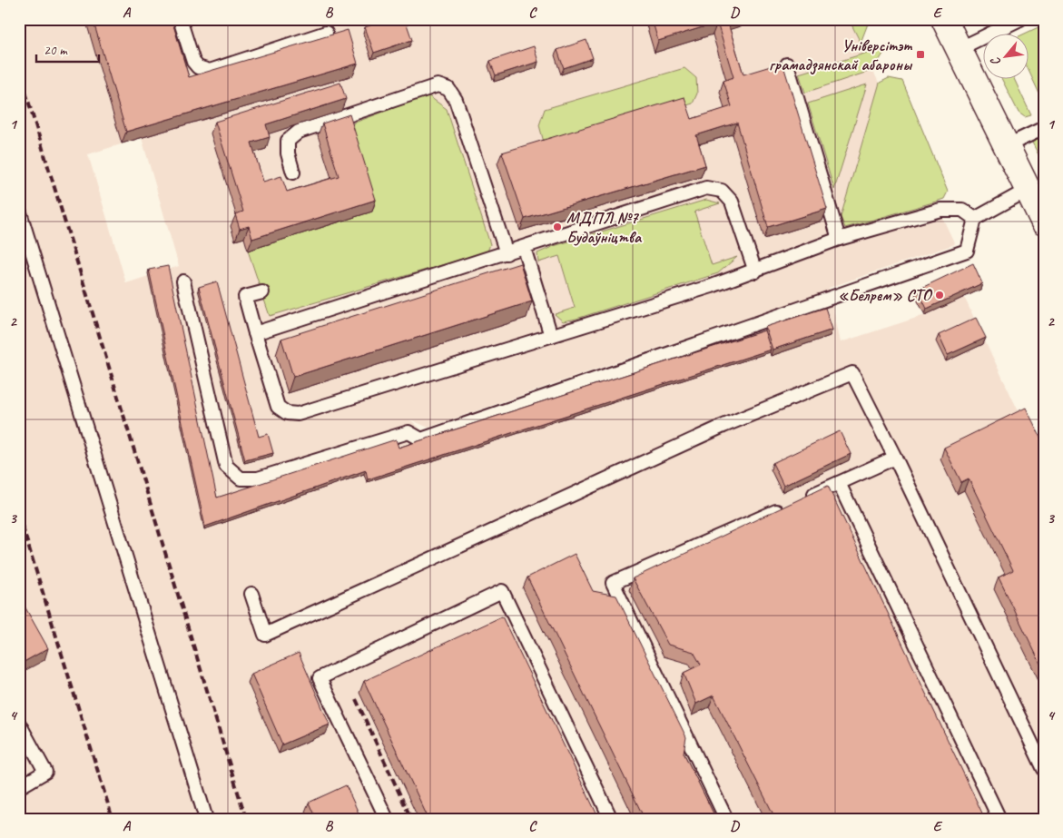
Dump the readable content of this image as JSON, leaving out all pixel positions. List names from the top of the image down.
{
  "places": {
    "transit": ["Універсітэт грамадзянскай абароны"],
    "other": ["МДПЛ №7 Будаўніцтва", "«Белрем» СТО"]
  },
  "scale_bar": "20 m",
  "north": "bottom left",
  "grid": {
    "columns": [
      "A",
      "B",
      "C",
      "D",
      "E"
    ],
    "rows": [
      "1",
      "2",
      "3",
      "4"
    ]
  }
}
